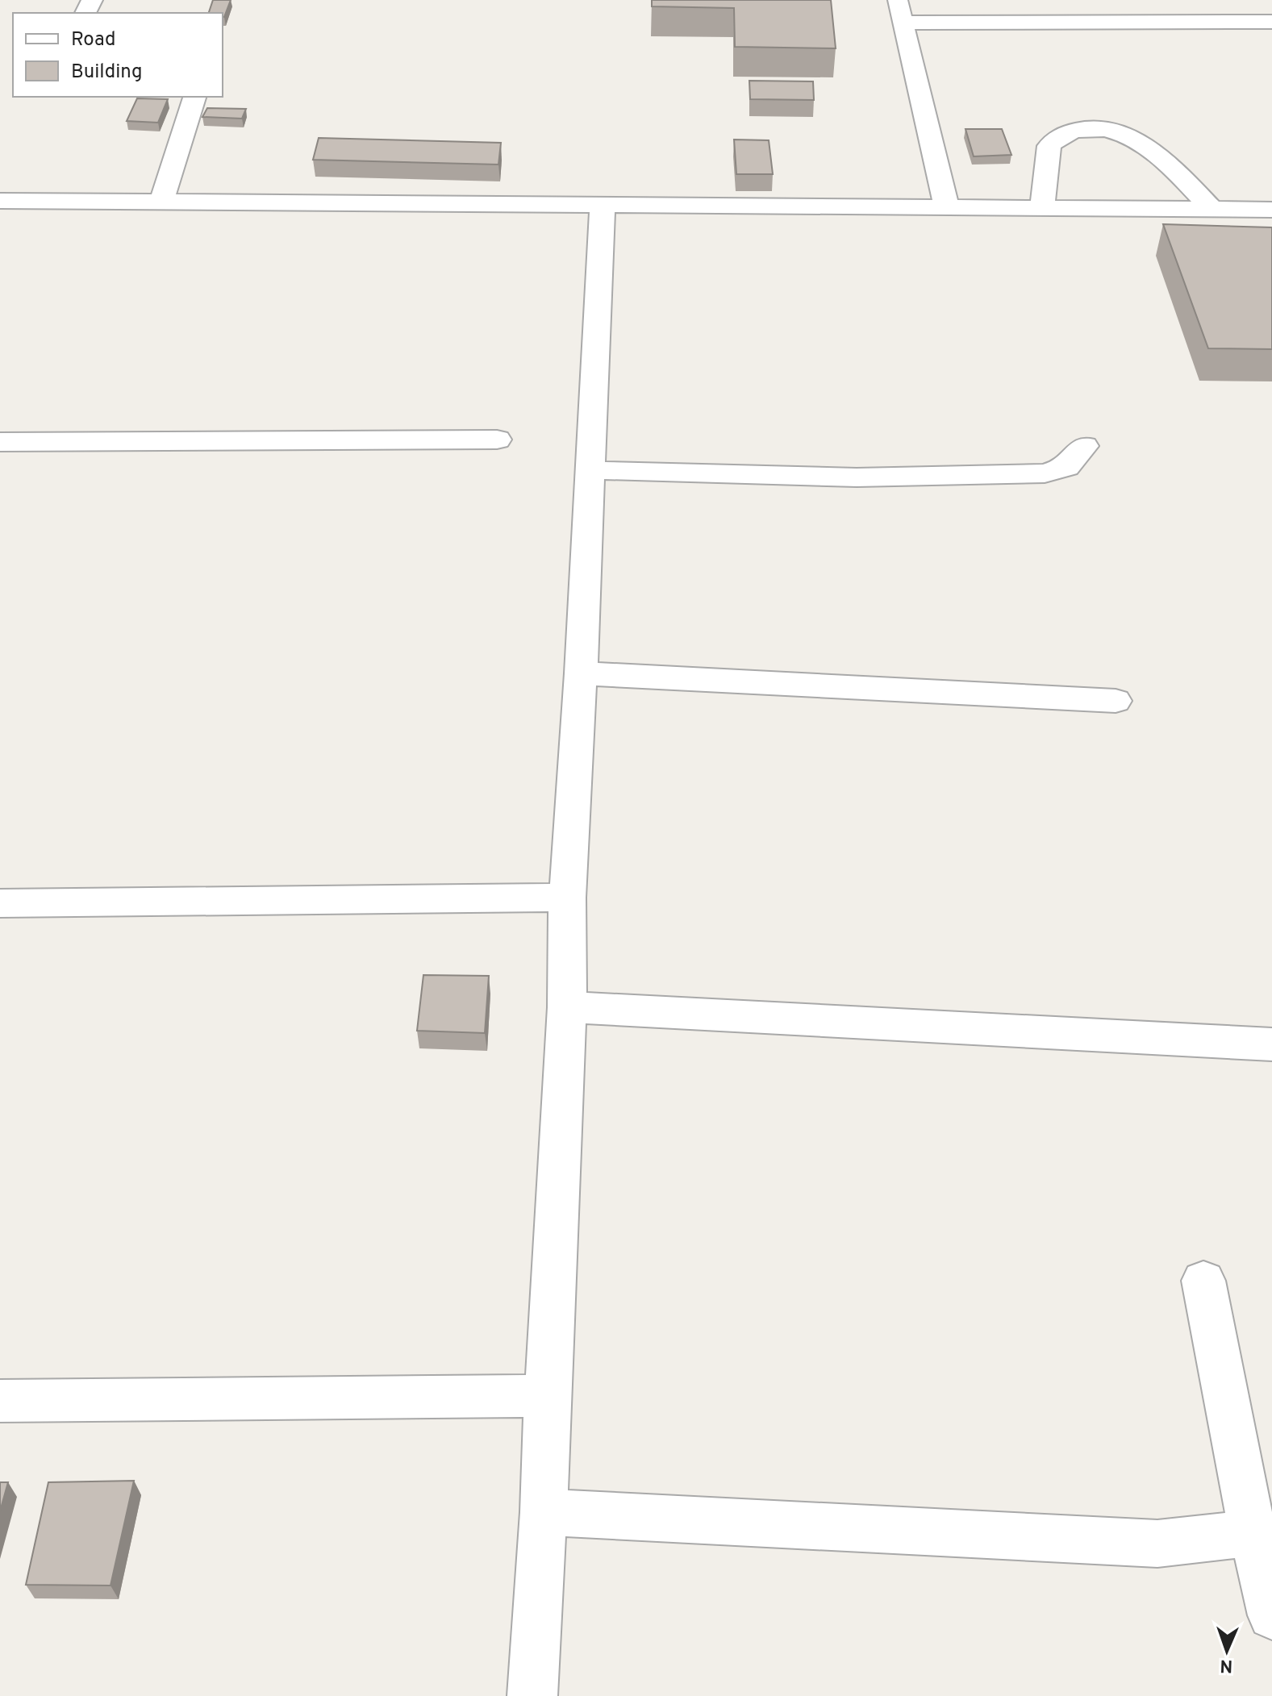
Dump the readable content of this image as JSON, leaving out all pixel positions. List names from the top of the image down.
{
  "legend": ["Road", "Building"],
  "north": "bottom"
}
